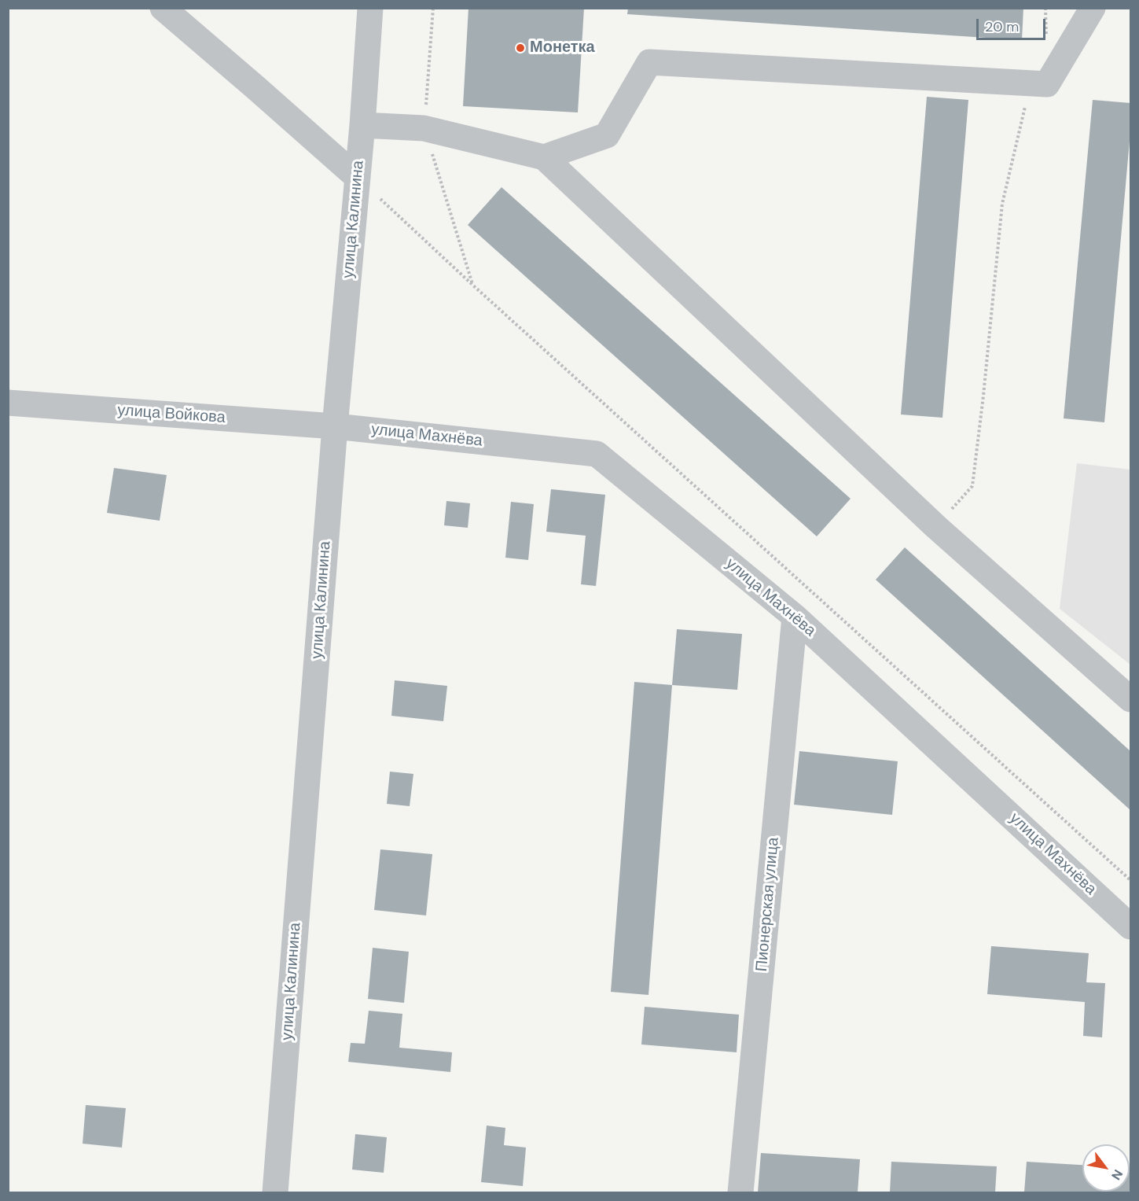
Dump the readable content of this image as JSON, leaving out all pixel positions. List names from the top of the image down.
{
  "streets": {
    "street": [
      "улица Калинина",
      "улица Войкова",
      "улица Махнёва",
      "Пионерская улица"
    ]
  },
  "crossings": [
    ["улица Калинина", "улица Войкова"],
    ["улица Калинина", "улица Махнёва"],
    ["улица Войкова", "улица Махнёва"],
    ["улица Махнёва", "Пионерская улица"]
  ],
  "places": ["Монетка"],
  "scale_bar": "20 m",
  "north": "bottom right"
}
